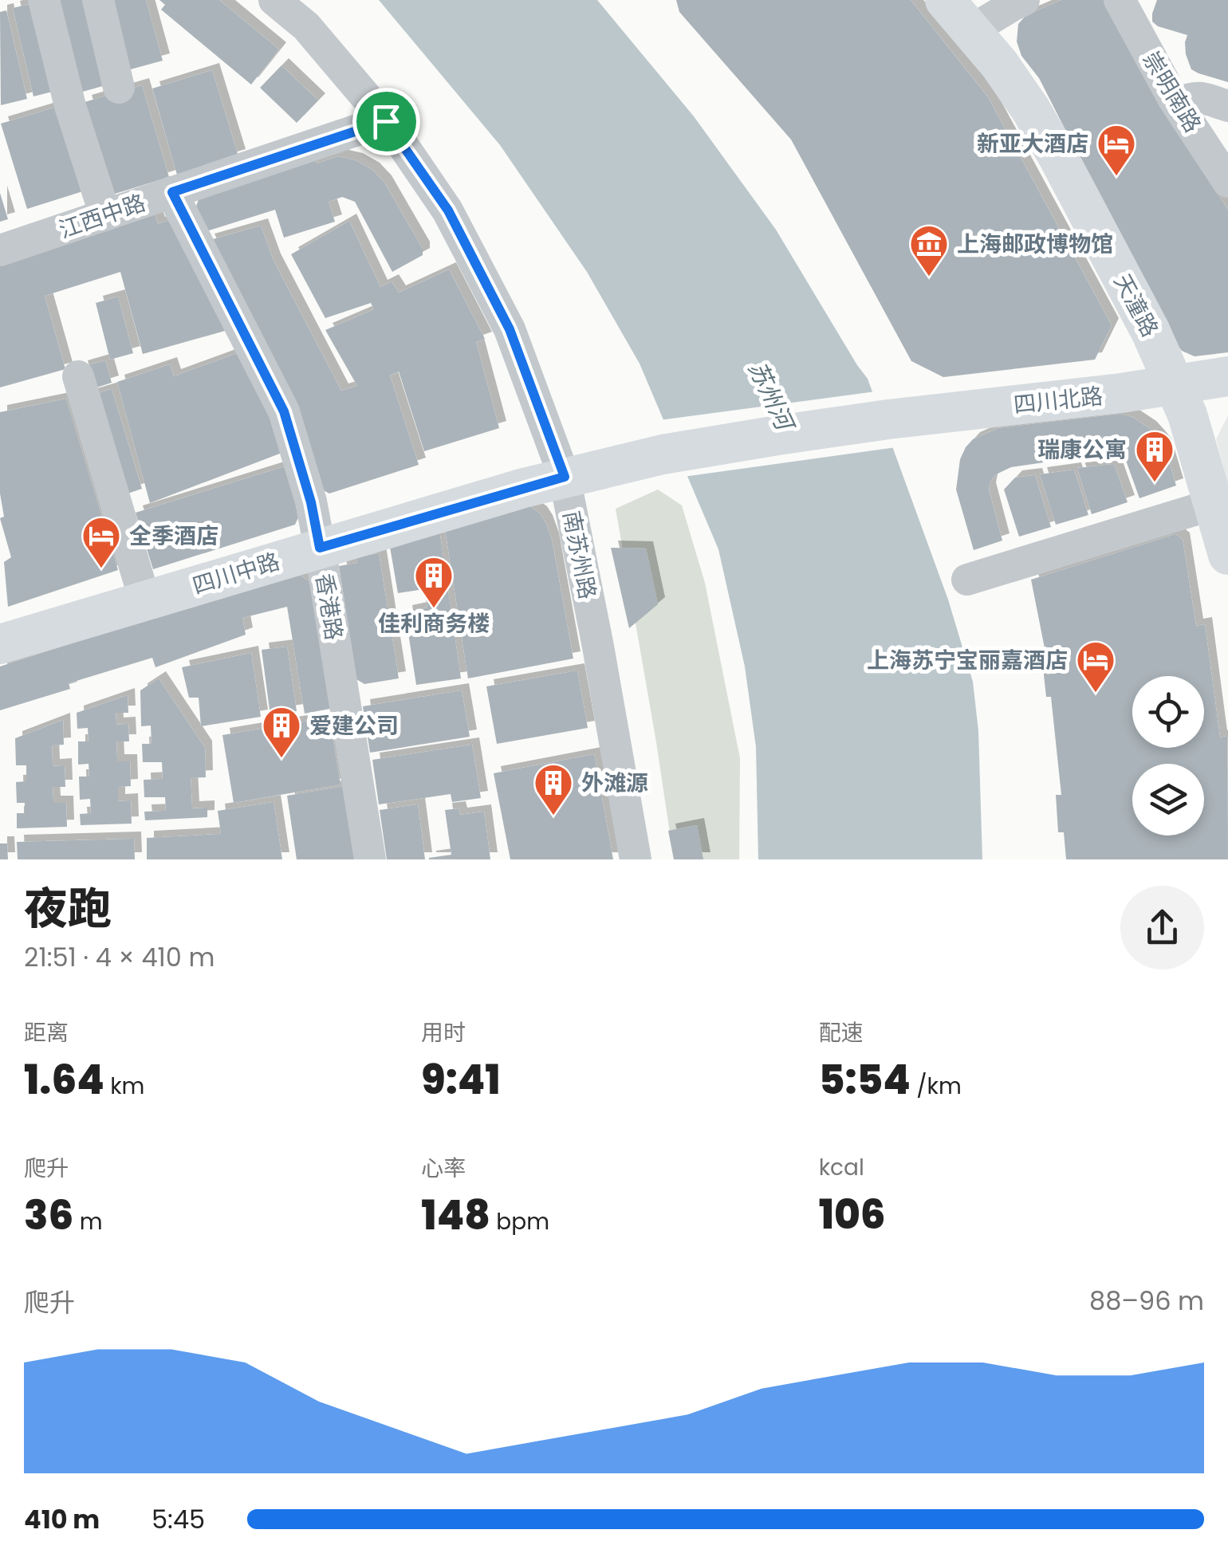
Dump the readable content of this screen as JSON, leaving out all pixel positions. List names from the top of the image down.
{
  "streets": {
    "main road": ["天潼路", "四川北路", "四川中路"],
    "street": [
      "崇明南路",
      "江西中路",
      "南苏州路",
      "香港路"
    ]
  },
  "crossings": [
    ["江西中路", "南苏州路"],
    ["江西中路", "香港路"],
    ["天潼路", "四川北路"],
    ["四川北路", "南苏州路"],
    ["四川北路", "四川中路"],
    ["南苏州路", "四川中路"],
    ["四川中路", "香港路"]
  ],
  "water": ["苏州河"],
  "places": {
    "hotel": ["新亚大酒店", "全季酒店", "上海苏宁宝丽嘉酒店"],
    "museum": ["上海邮政博物馆"],
    "building": [
      "瑞康公寓",
      "佳利商务楼",
      "爱建公司",
      "外滩源"
    ]
  },
  "page": {
    "heading": ["夜跑", "21:51 · 4 × 410 m"],
    "stats": [
      ["距离", "1.64 km"],
      ["用时", "9:41"],
      ["配速", "5:54 /km"],
      ["爬升", "36 m"],
      ["心率", "148 bpm"],
      ["kcal", "106"]
    ],
    "chart": ["爬升", "88–96 m"],
    "list": [
      {
        "name": "410 m",
        "note": "5:45"
      }
    ]
  }
}
